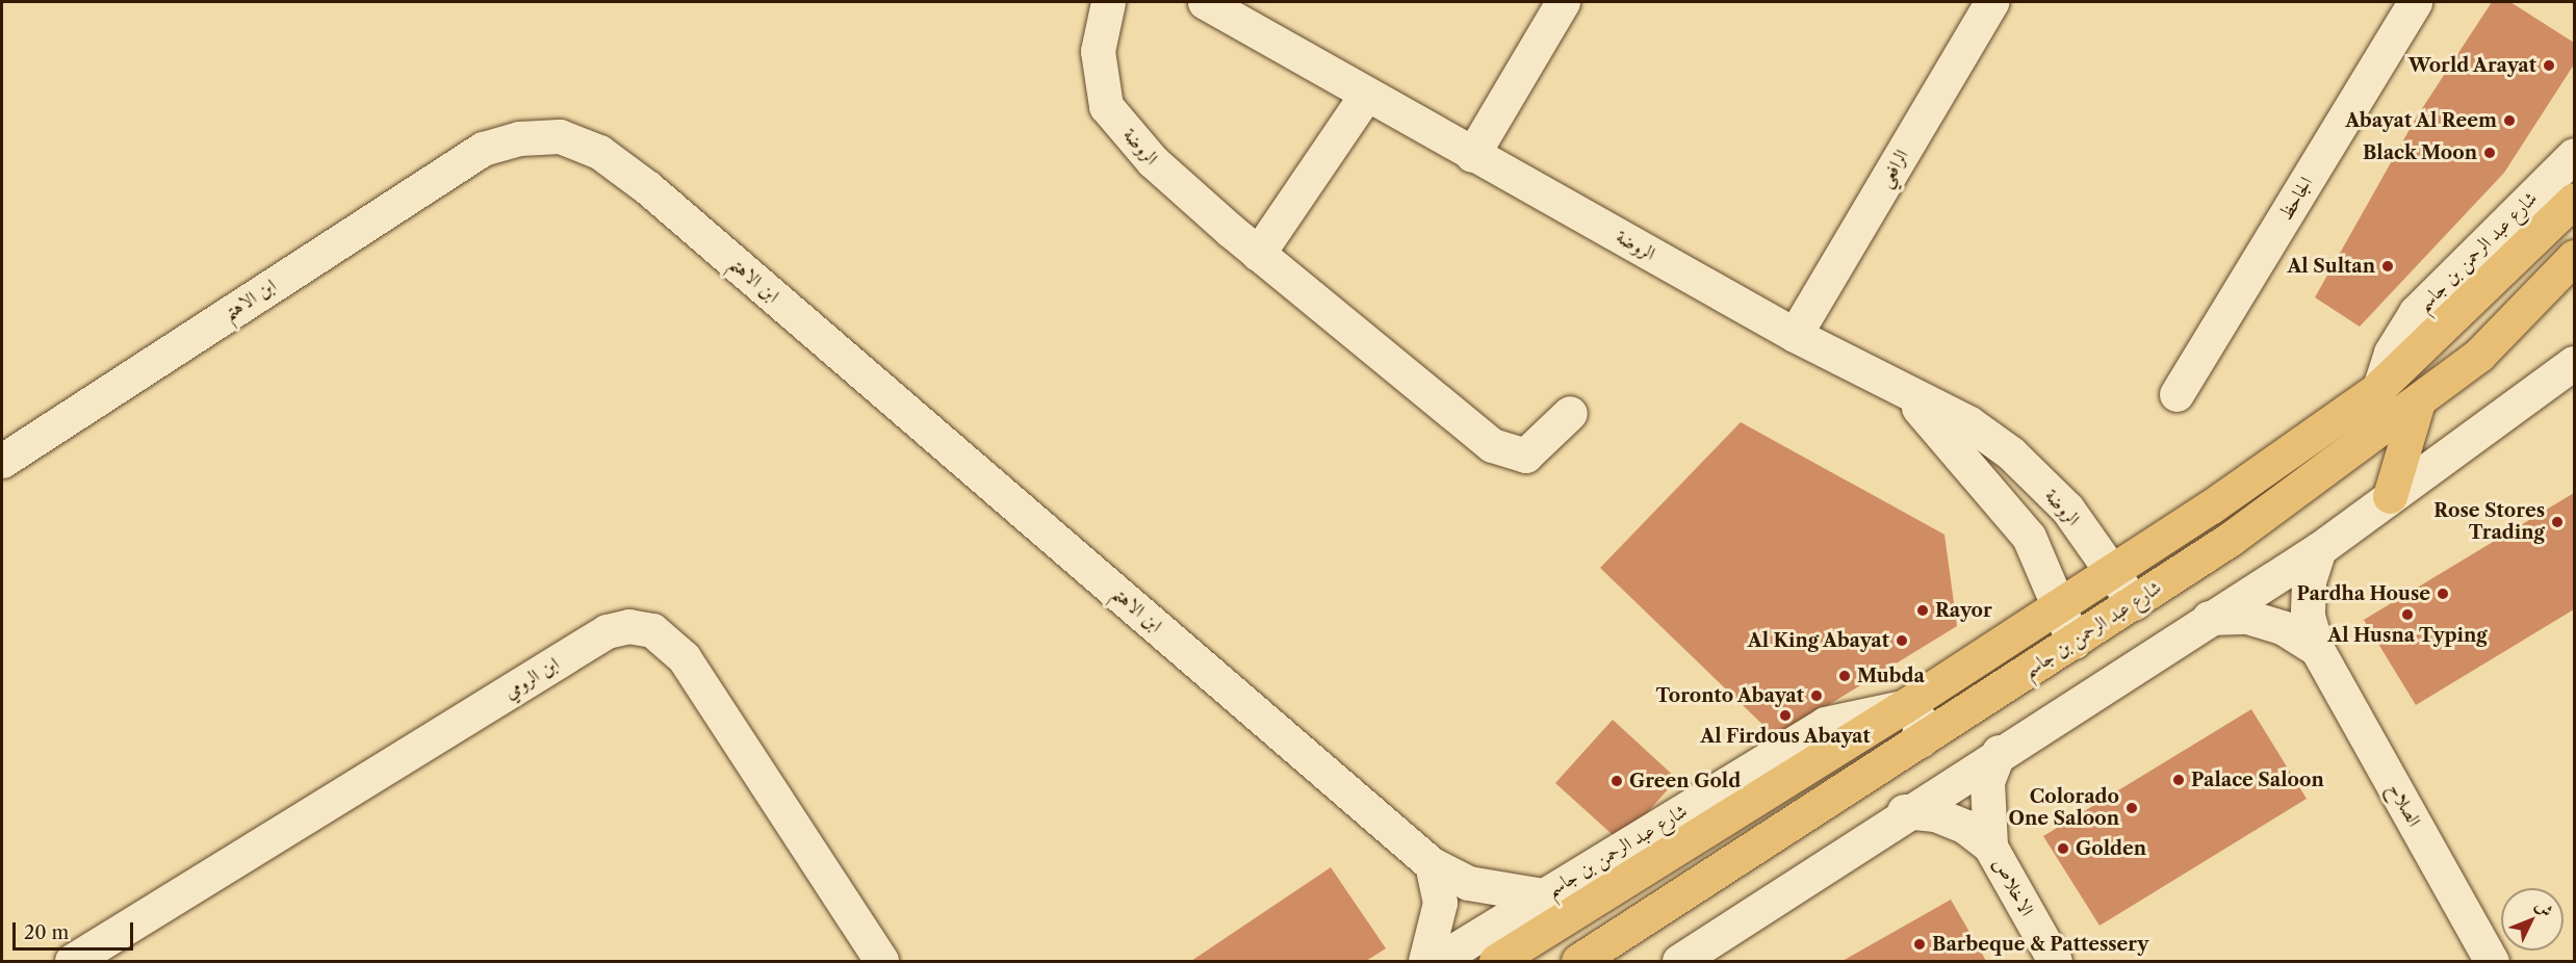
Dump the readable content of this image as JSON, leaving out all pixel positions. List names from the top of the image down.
{
  "streets": {
    "main road": ["شارع عبد الرحمن بن جاسم"],
    "street": [
      "الروضة",
      "الرافعي",
      "الجاحظ",
      "ابن الاهتم",
      "ابن الرومي",
      "الصلاح",
      "الاخلاص"
    ]
  },
  "crossings": [
    ["الروضة", "الرافعي"],
    ["الروضة", "شارع عبد الرحمن بن جاسم"],
    ["شارع عبد الرحمن بن جاسم", "ابن الاهتم"]
  ],
  "places": [
    "World Arayat",
    "Abayat Al Reem",
    "Black Moon",
    "Al Sultan",
    "Rose Stores Trading",
    "Pardha House",
    "Rayor",
    "Al Husna Typing",
    "Al King Abayat",
    "Mubda",
    "Toronto Abayat",
    "Al Firdous Abayat",
    "Palace Saloon",
    "Green Gold",
    "Colorado One Saloon",
    "Golden",
    "Barbeque & Pattessery"
  ],
  "scale_bar": "20 m",
  "north": "top right"
}
